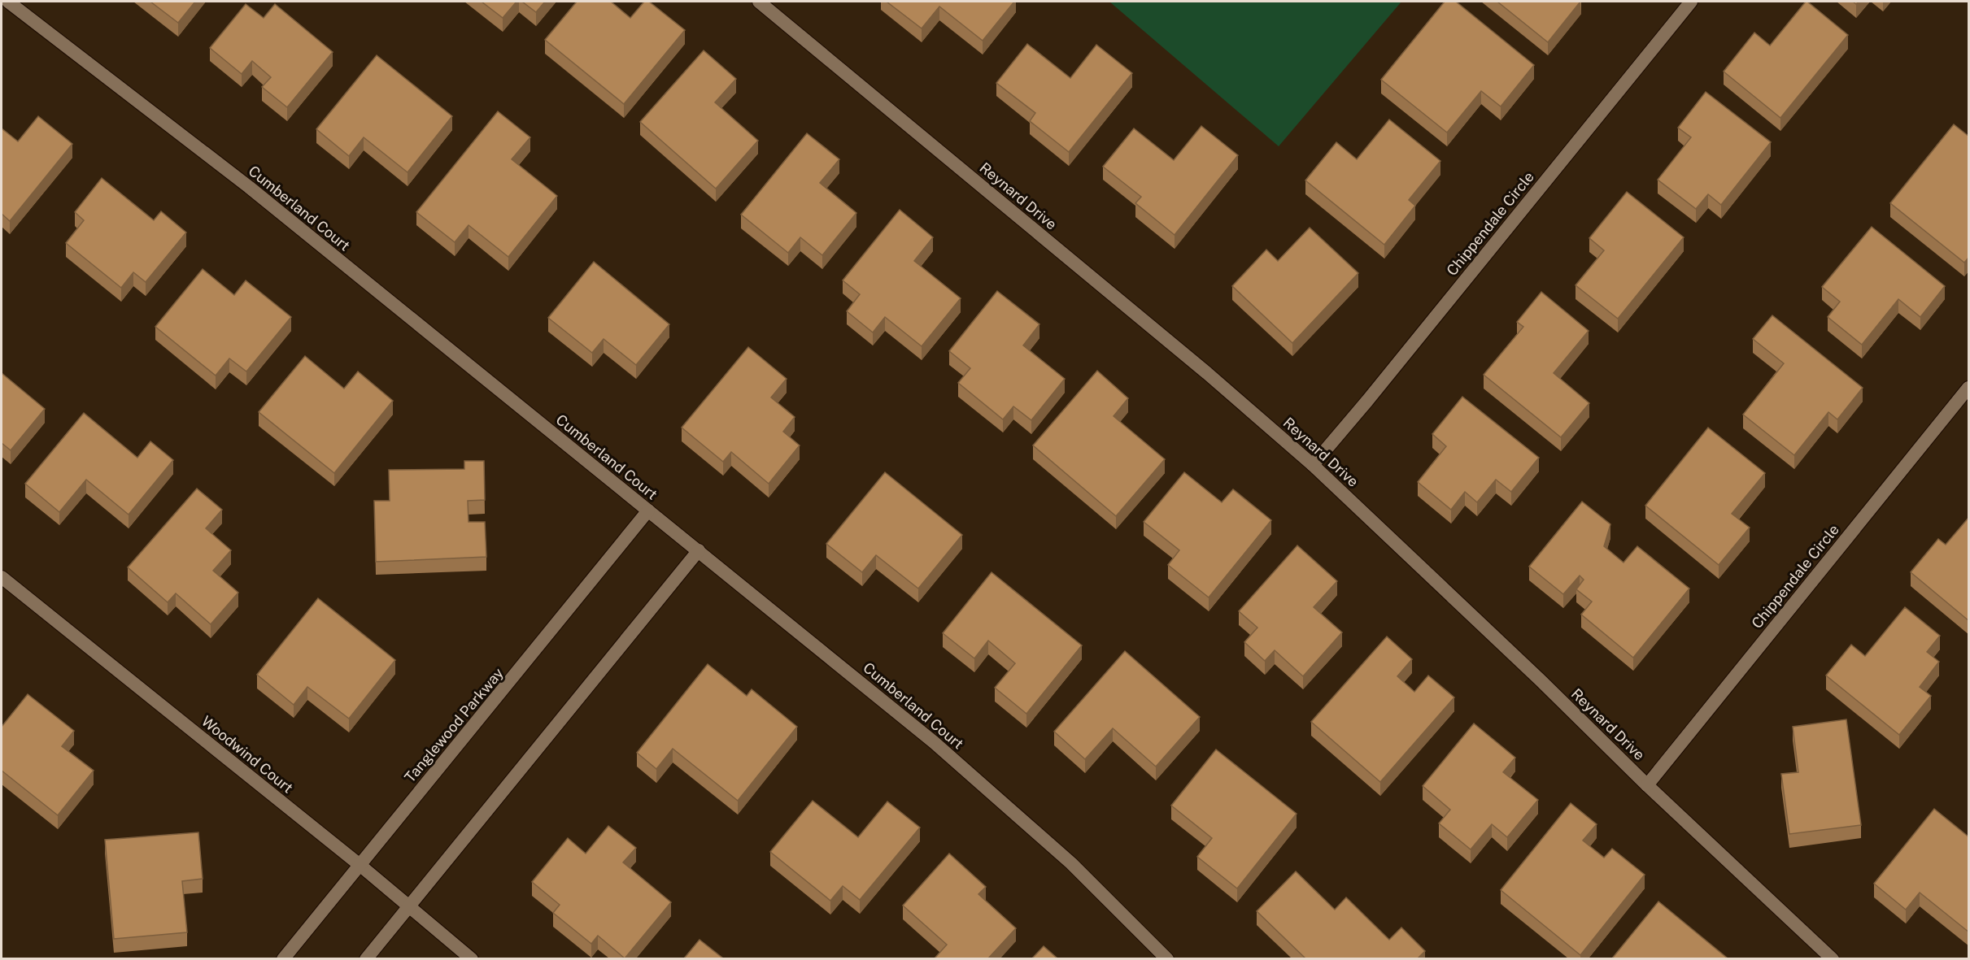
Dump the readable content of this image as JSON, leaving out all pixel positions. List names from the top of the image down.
{
  "streets": {
    "street": [
      "Reynard Drive",
      "Cumberland Court",
      "Chippendale Circle",
      "Tanglewood Parkway",
      "Woodwind Court"
    ]
  },
  "crossings": [
    ["Reynard Drive", "Chippendale Circle"],
    ["Cumberland Court", "Tanglewood Parkway"],
    ["Tanglewood Parkway", "Woodwind Court"]
  ]
}
